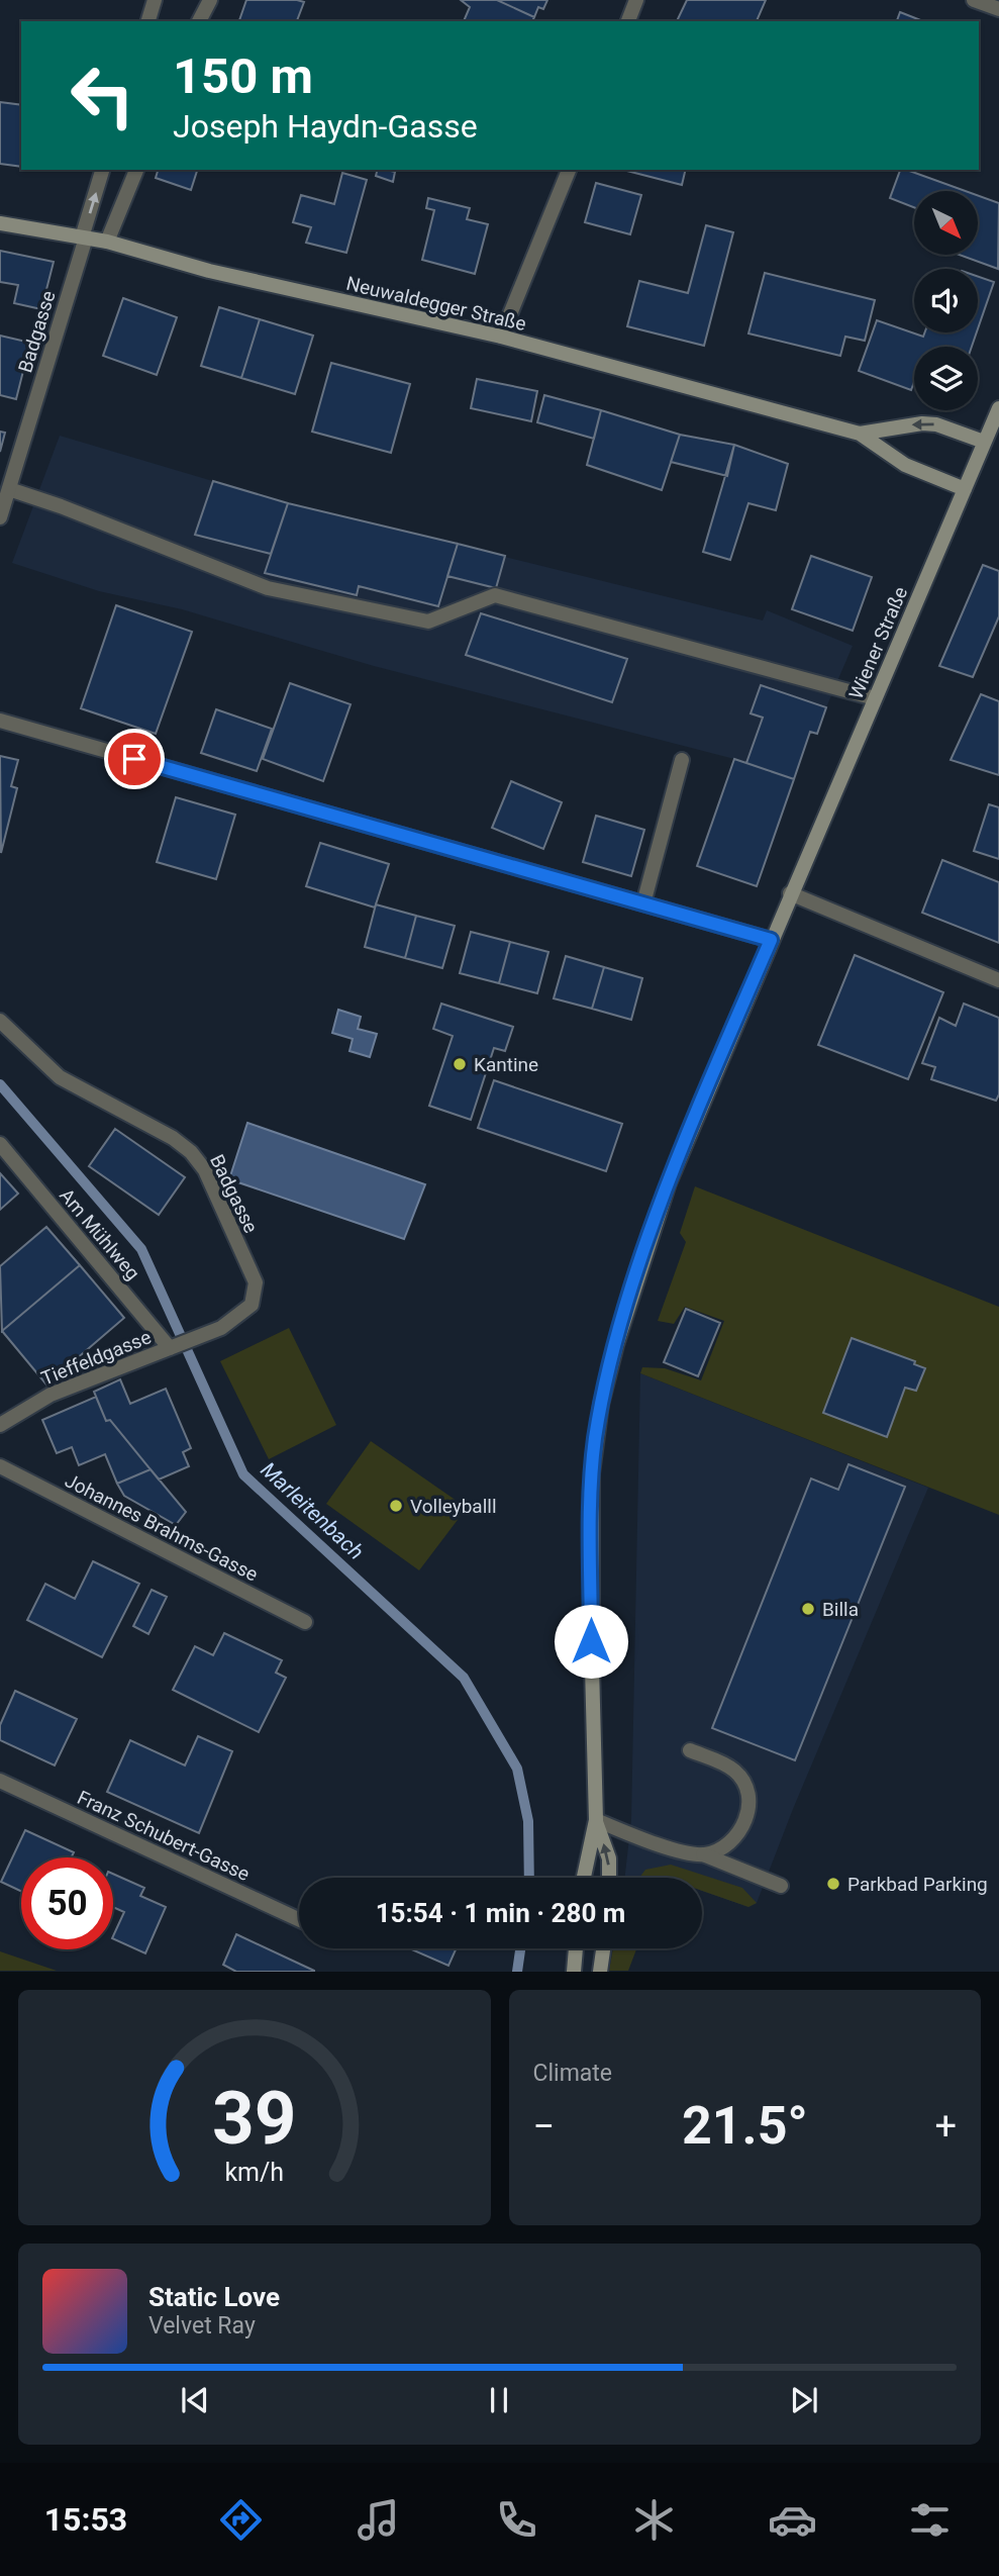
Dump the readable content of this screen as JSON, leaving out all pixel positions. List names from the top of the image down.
{
  "streets": {
    "main road": ["Neuwaldegger Straße", "Wiener Straße"],
    "street": [
      "Badgasse",
      "Am Mühlweg",
      "Tieffeldgasse",
      "Johannes Brahms-Gasse",
      "Franz Schubert-Gasse"
    ]
  },
  "crossings": [
    ["Neuwaldegger Straße", "Badgasse"],
    ["Neuwaldegger Straße", "Wiener Straße"],
    ["Badgasse", "Am Mühlweg"],
    ["Badgasse", "Tieffeldgasse"],
    ["Am Mühlweg", "Tieffeldgasse"]
  ],
  "water": ["Marleitenbach"],
  "places": [
    "Kantine",
    "Volleyballl",
    "Billa",
    "Parkbad Parking"
  ],
  "north": "bottom right",
  "page": {
    "turn": ["150 m", "Joseph Haydn-Gasse"],
    "limit": "50",
    "trip": "15:54 · 1 min · 280 m",
    "tile": "Climate",
    "heat": ["−", "21.5°", "+"],
    "song": ["Static Love", "Velvet Ray"],
    "tabs": "15:53",
    "gauge": ["39", "km/h"]
  }
}
